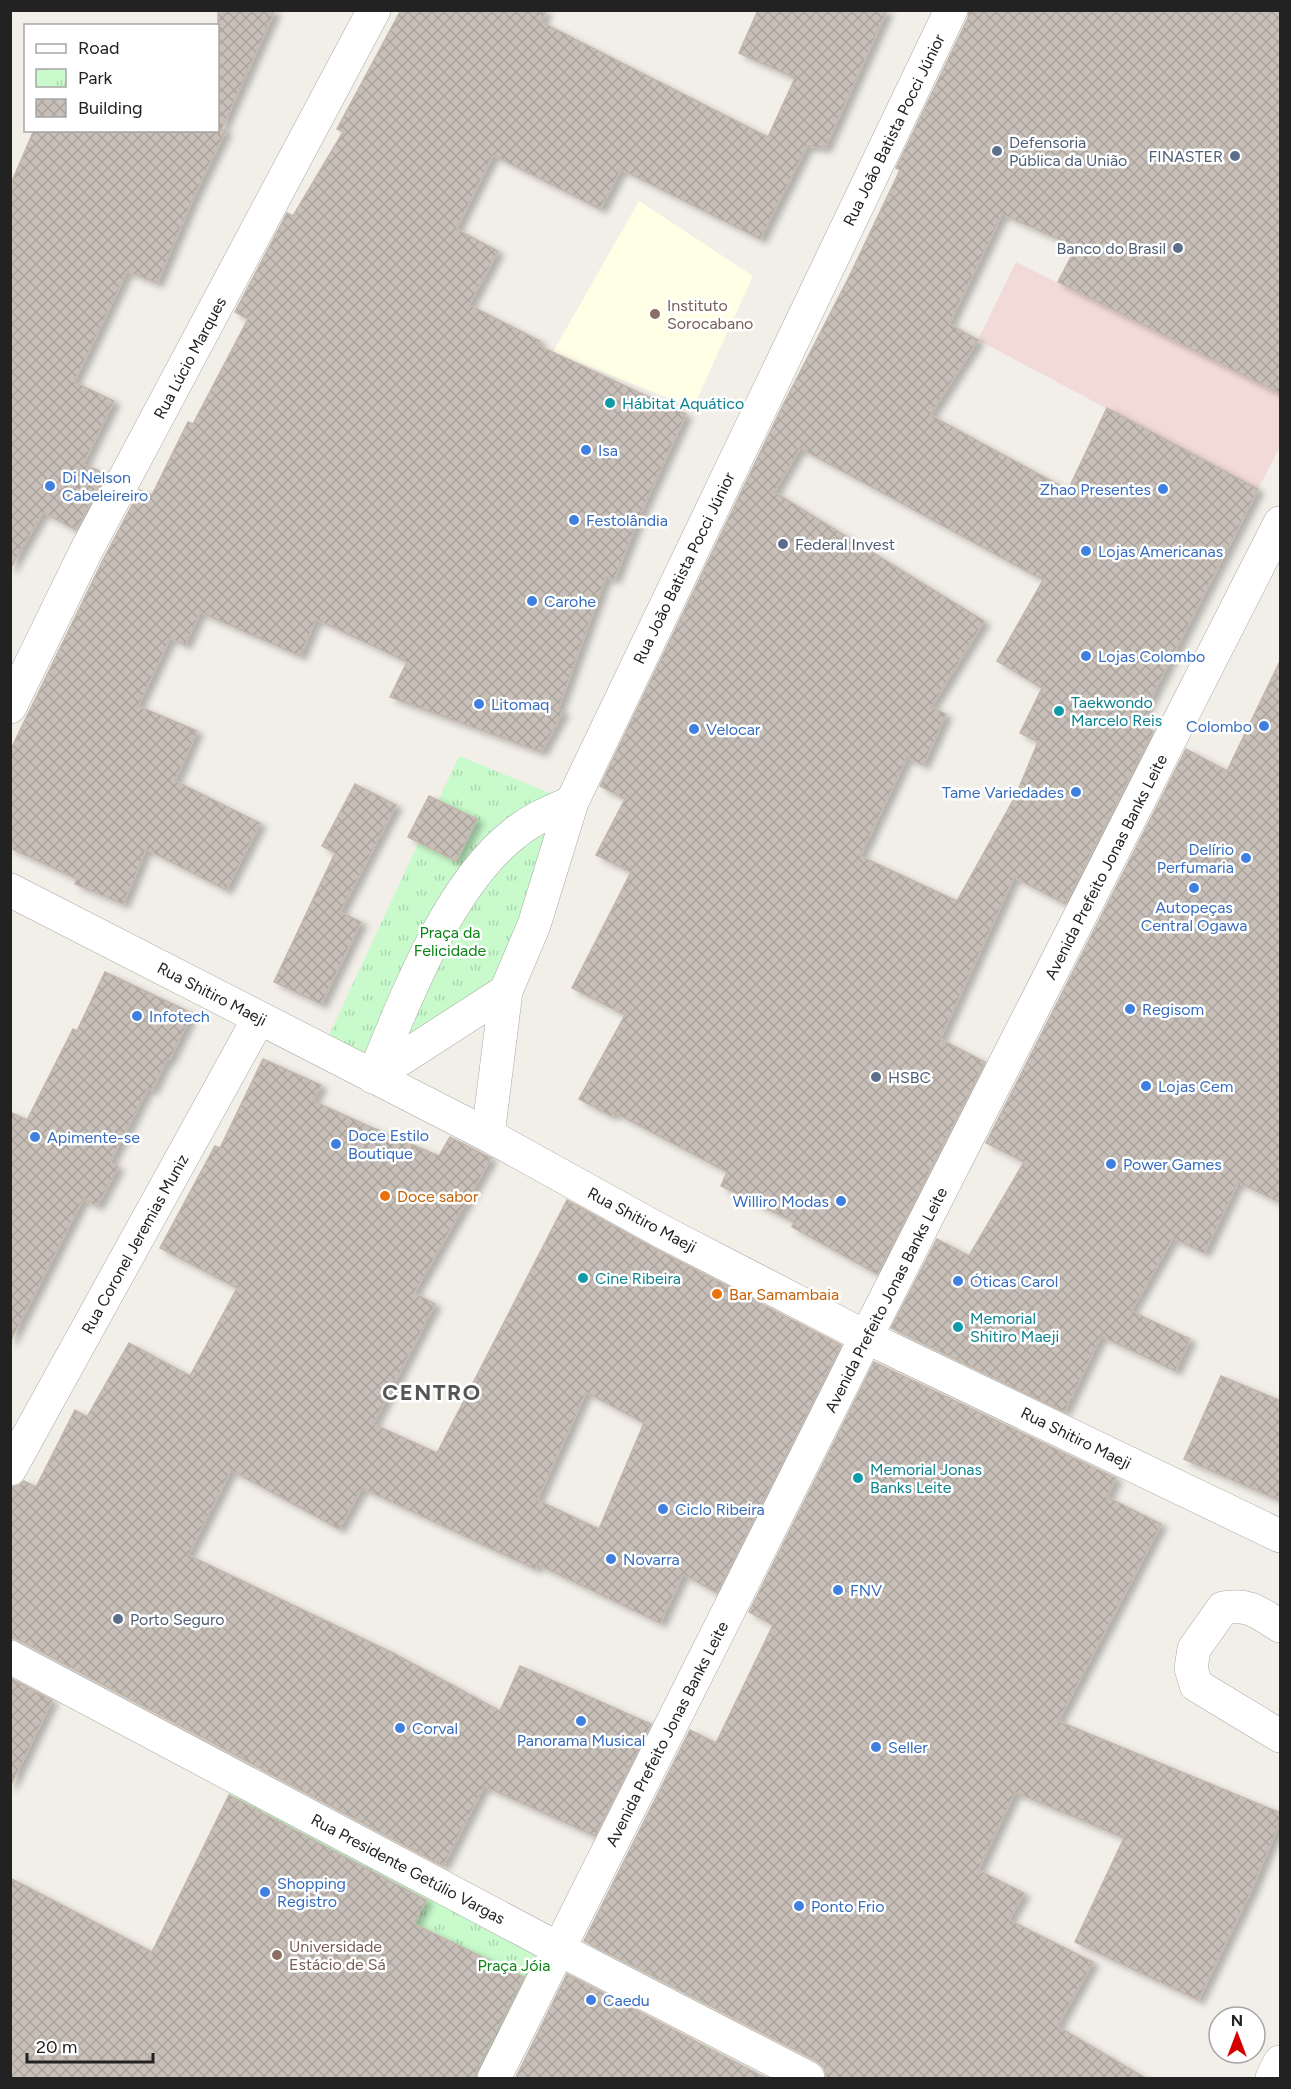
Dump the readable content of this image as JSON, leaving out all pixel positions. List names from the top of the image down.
{
  "streets": {
    "street": [
      "Rua João Batista Pocci Júnior",
      "Rua Lúcio Marques",
      "Avenida Prefeito Jonas Banks Leite",
      "Rua Shitiro Maeji",
      "Rua Coronel Jeremias Muniz",
      "Rua Presidente Getúlio Vargas"
    ]
  },
  "crossings": [
    ["Rua João Batista Pocci Júnior", "Rua Shitiro Maeji"],
    ["Avenida Prefeito Jonas Banks Leite", "Rua Shitiro Maeji"],
    ["Avenida Prefeito Jonas Banks Leite", "Rua Presidente Getúlio Vargas"],
    ["Rua Shitiro Maeji", "Rua Coronel Jeremias Muniz"]
  ],
  "districts": ["CENTRO"],
  "parks": ["Praça da Felicidade", "Praça Jóia"],
  "places": [
    "Defensoria Pública da União",
    "FINASTER",
    "Banco do Brasil",
    "Instituto Sorocabano",
    "Hábitat Aquático",
    "Isa",
    "Di Nelson Cabeleireiro",
    "Zhao Presentes",
    "Festolândia",
    "Federal Invest",
    "Lojas Americanas",
    "Carohe",
    "Lojas Colombo",
    "Litomaq",
    "Taekwondo Marcelo Reis",
    "Colombo",
    "Velocar",
    "Tame Variedades",
    "Delírio Perfumaria",
    "Autopeças Central Ogawa",
    "Regisom",
    "Infotech",
    "HSBC",
    "Lojas Cem",
    "Apimente-se",
    "Doce Estilo Boutique",
    "Power Games",
    "Doce sabor",
    "Williro Modas",
    "Cine Ribeira",
    "Óticas Carol",
    "Bar Samambaia",
    "Memorial Shitiro Maeji",
    "Memorial Jonas Banks Leite",
    "Ciclo Ribeira",
    "Novarra",
    "FNV",
    "Porto Seguro",
    "Panorama Musical",
    "Corval",
    "Seller",
    "Shopping Registro",
    "Ponto Frio",
    "Universidade Estácio de Sá",
    "Caedu"
  ],
  "legend": ["Road", "Park", "Building"],
  "scale_bar": "20 m",
  "north": "top"
}
